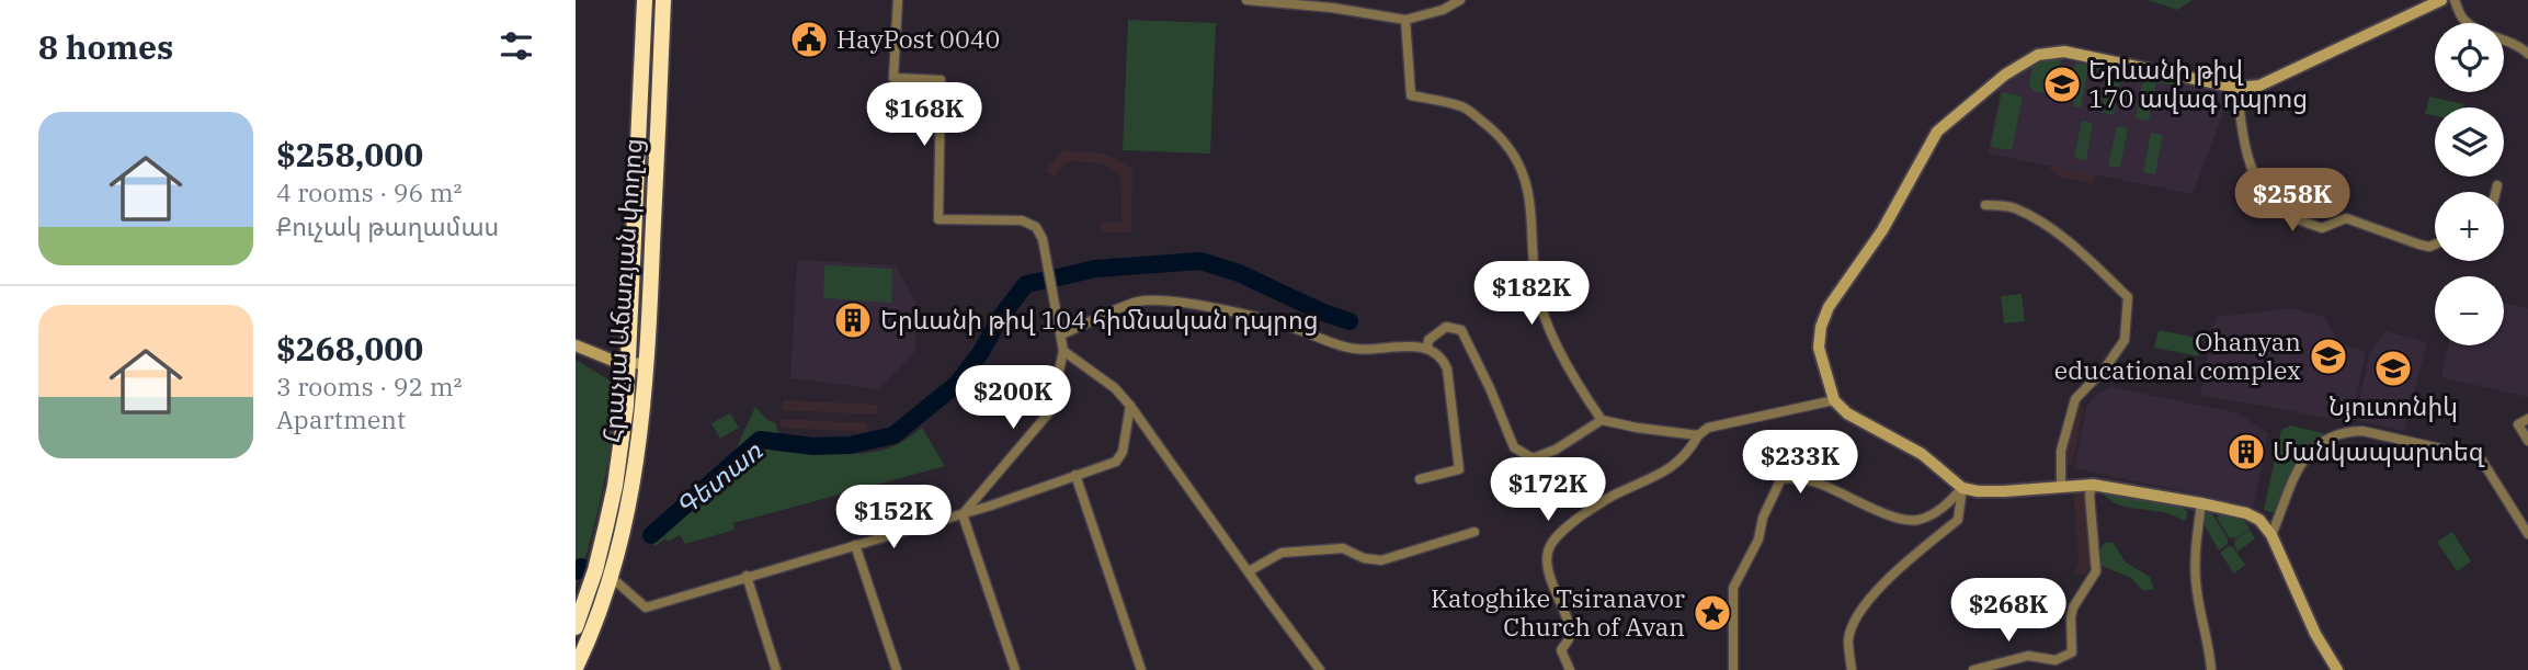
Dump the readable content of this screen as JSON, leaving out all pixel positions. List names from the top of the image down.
{
  "streets": {
    "highway": ["Հրաչյա Աճառյան փողոց"]
  },
  "water": ["Գետառ"],
  "places": {
    "public building": ["HayPost 0040"],
    "school or university": ["Երևանի թիվ 170 ավագ դպրոց", "Ohanyan educational complex", "Նյուտոնիկ"],
    "building": ["Երևանի թիվ 104 հիմնական դպրոց", "Մանկապարտեզ"],
    "place": ["Katoghike Tsiranavor Church of Avan"]
  },
  "page": {
    "heading": "8 homes",
    "map_buttons": ["+", "−"],
    "price": [
      "$168K",
      "$258K",
      "$182K",
      "$200K",
      "$233K",
      "$172K",
      "$152K",
      "$268K"
    ],
    "list": [
      {
        "name": "$258,000",
        "note": "4 rooms · 96 m² · Քուչակ թաղամաս"
      },
      {
        "name": "$268,000",
        "note": "3 rooms · 92 m² · Apartment"
      }
    ]
  }
}
